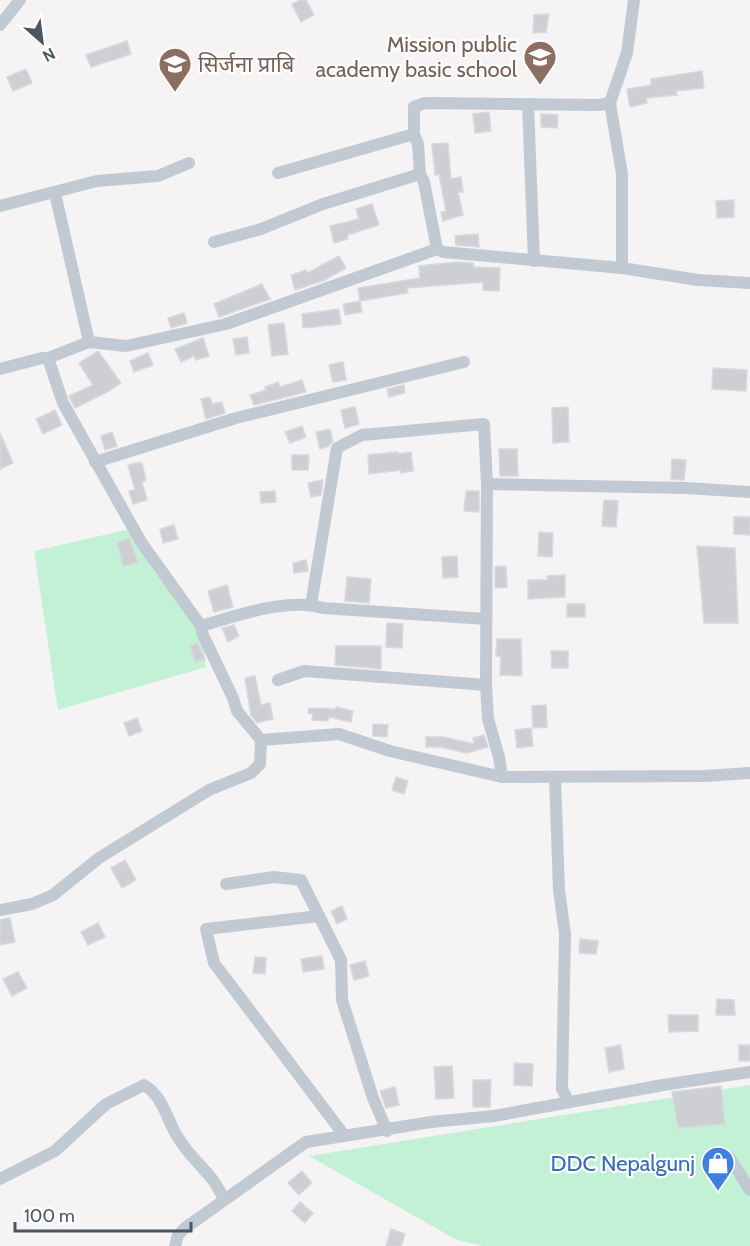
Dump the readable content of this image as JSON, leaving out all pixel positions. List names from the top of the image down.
{
  "places": {
    "school or university": ["Mission public academy basic school", "सिर्जना प्राबि"],
    "shop": ["DDC Nepalgunj"]
  },
  "scale_bar": "100 m",
  "north": "bottom right"
}
